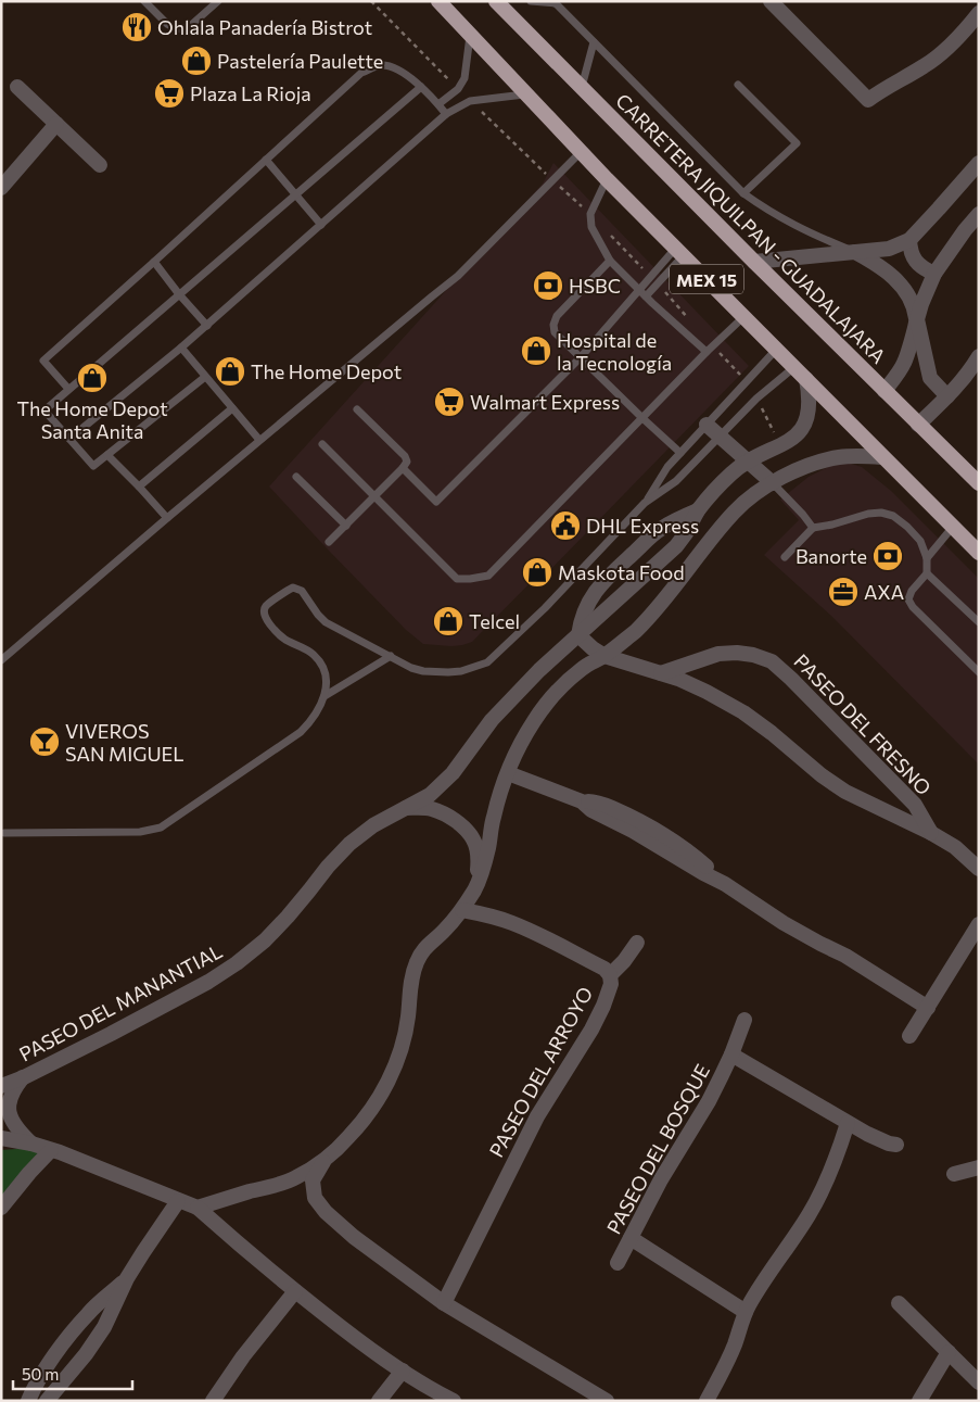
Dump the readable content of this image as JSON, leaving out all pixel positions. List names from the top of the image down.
{
  "streets": {
    "highway": ["CARRETERA JIQUILPAN - GUADALAJARA", "MEX 15"],
    "street": [
      "PASEO DEL FRESNO",
      "PASEO DEL MANANTIAL",
      "PASEO DEL ARROYO",
      "PASEO DEL BOSQUE"
    ]
  },
  "crossings": [
    ["MEX 15", "PASEO DEL MANANTIAL"],
    ["PASEO DEL FRESNO", "PASEO DEL MANANTIAL"]
  ],
  "places": {
    "restaurant": ["Ohlala Panadería Bistrot"],
    "shop": [
      "Pastelería Paulette",
      "Hospital de la Tecnología",
      "The Home Depot",
      "The Home Depot Santa Anita",
      "Maskota Food",
      "Telcel"
    ],
    "supermarket": ["Plaza La Rioja", "Walmart Express"],
    "bank": ["HSBC", "Banorte"],
    "public building": ["DHL Express"],
    "office": ["AXA"],
    "bar": ["VIVEROS SAN MIGUEL"]
  },
  "scale_bar": "50 m"
}
